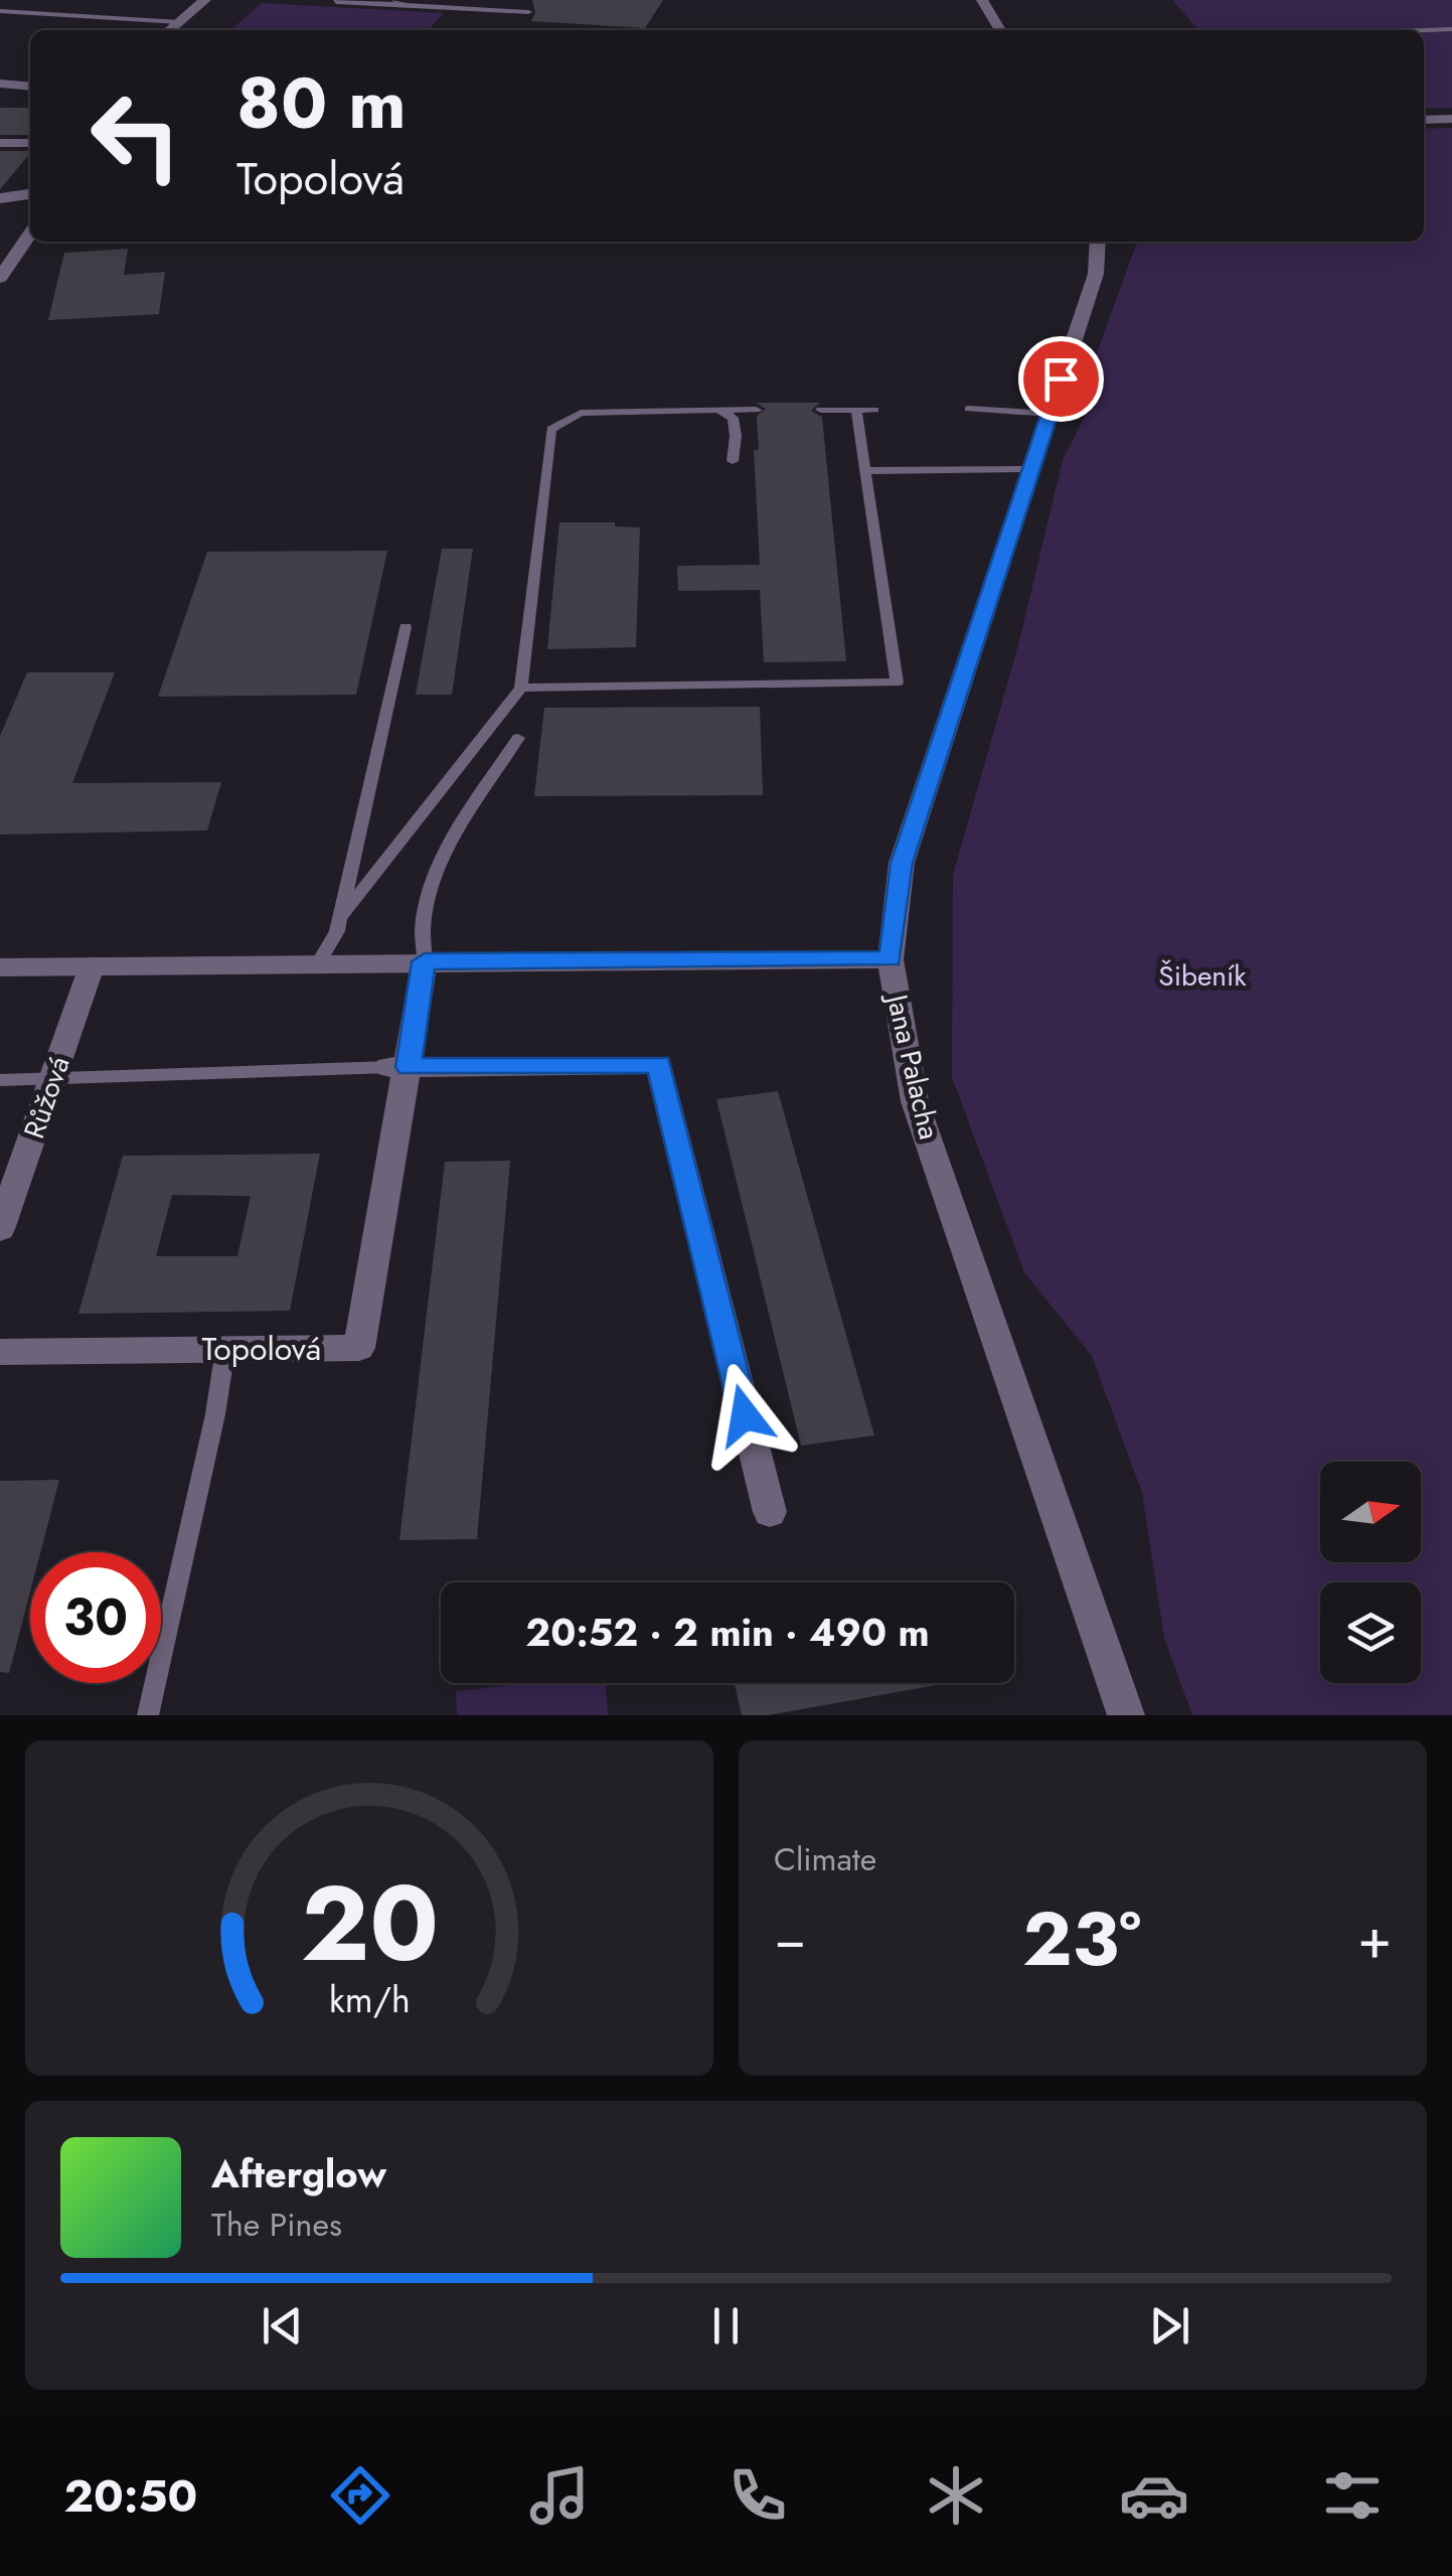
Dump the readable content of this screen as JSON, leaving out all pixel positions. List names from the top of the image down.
{
  "streets": {
    "street": ["Jana Palacha", "Růžová", "Topolová"]
  },
  "parks": ["Šibeník"],
  "north": "right",
  "page": {
    "turn": ["80 m", "Topolová"],
    "limit": "30",
    "trip": "20:52 · 2 min · 490 m",
    "tile": "Climate",
    "heat": ["−", "23°", "+"],
    "song": ["Afterglow", "The Pines"],
    "tabs": "20:50",
    "gauge": ["20", "km/h"]
  }
}
